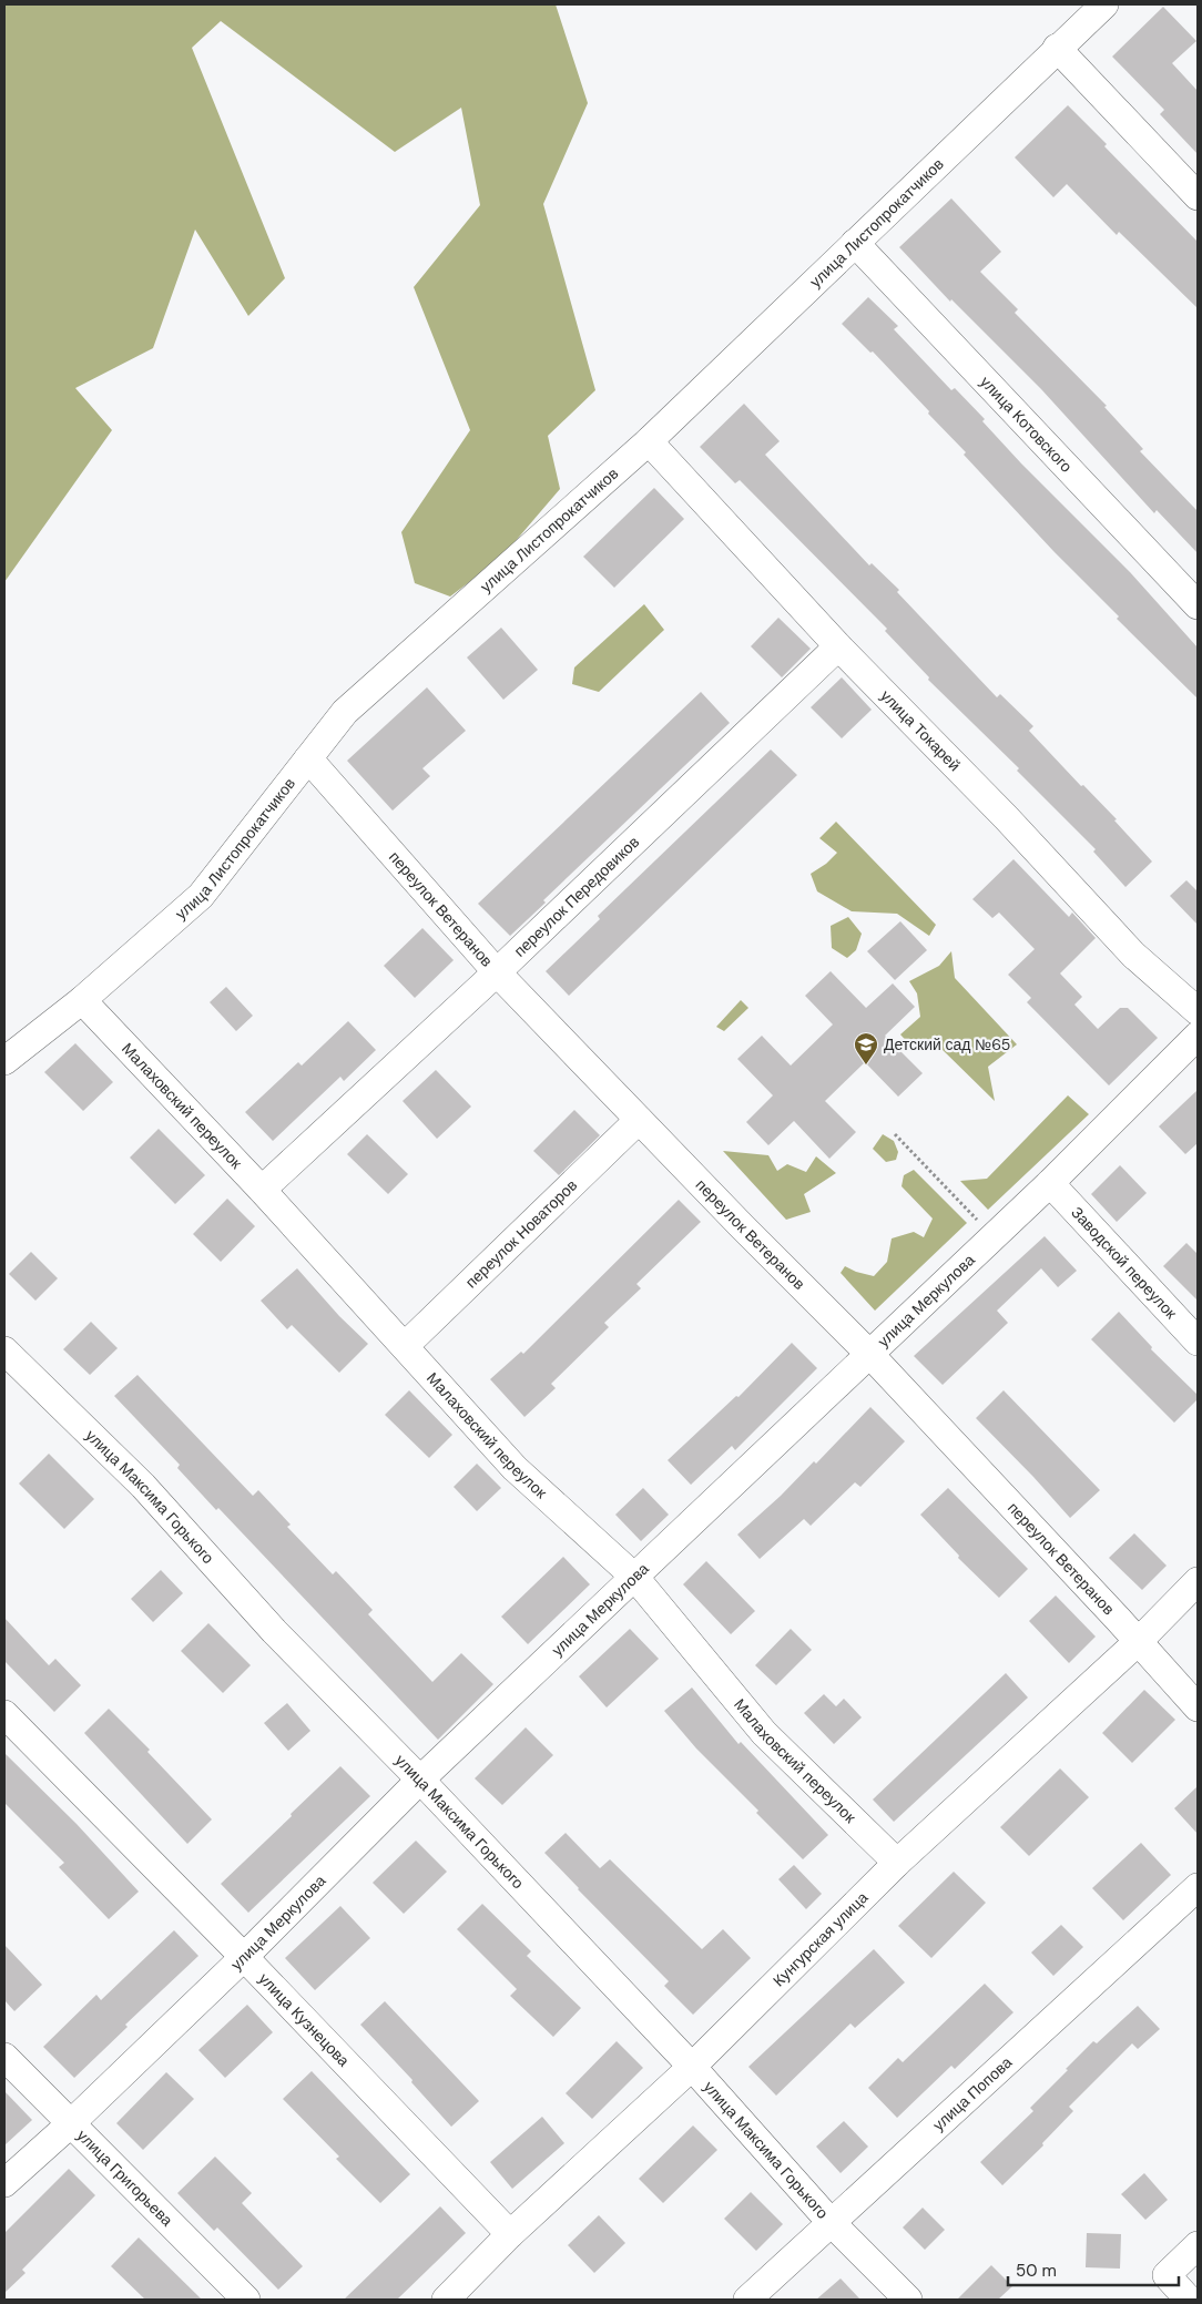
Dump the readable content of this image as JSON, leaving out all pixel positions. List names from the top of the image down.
{
  "streets": {
    "street": [
      "улица Листопрокатчиков",
      "улица Котовского",
      "улица Токарей",
      "переулок Передовиков",
      "переулок Ветеранов",
      "Малаховский переулок",
      "переулок Новаторов",
      "Заводской переулок",
      "улица Меркулова",
      "улица Максима Горького",
      "Кунгурская улица",
      "улица Кузнецова",
      "улица Попова",
      "улица Григорьева"
    ]
  },
  "crossings": [
    ["улица Листопрокатчиков", "улица Котовского"],
    ["улица Листопрокатчиков", "улица Токарей"],
    ["улица Листопрокатчиков", "переулок Ветеранов"],
    ["улица Листопрокатчиков", "Малаховский переулок"],
    ["улица Токарей", "переулок Передовиков"],
    ["переулок Передовиков", "переулок Ветеранов"],
    ["переулок Передовиков", "Малаховский переулок"],
    ["переулок Ветеранов", "переулок Новаторов"],
    ["переулок Ветеранов", "улица Меркулова"],
    ["переулок Ветеранов", "Кунгурская улица"],
    ["Малаховский переулок", "переулок Новаторов"],
    ["Малаховский переулок", "улица Меркулова"],
    ["Малаховский переулок", "Кунгурская улица"],
    ["Заводской переулок", "улица Меркулова"],
    ["улица Меркулова", "улица Максима Горького"],
    ["улица Меркулова", "улица Кузнецова"],
    ["улица Меркулова", "улица Григорьева"],
    ["улица Максима Горького", "Кунгурская улица"],
    ["улица Максима Горького", "улица Попова"],
    ["Кунгурская улица", "улица Кузнецова"]
  ],
  "places": {
    "school or university": ["Детский сад №65"]
  },
  "scale_bar": "50 m"
}
